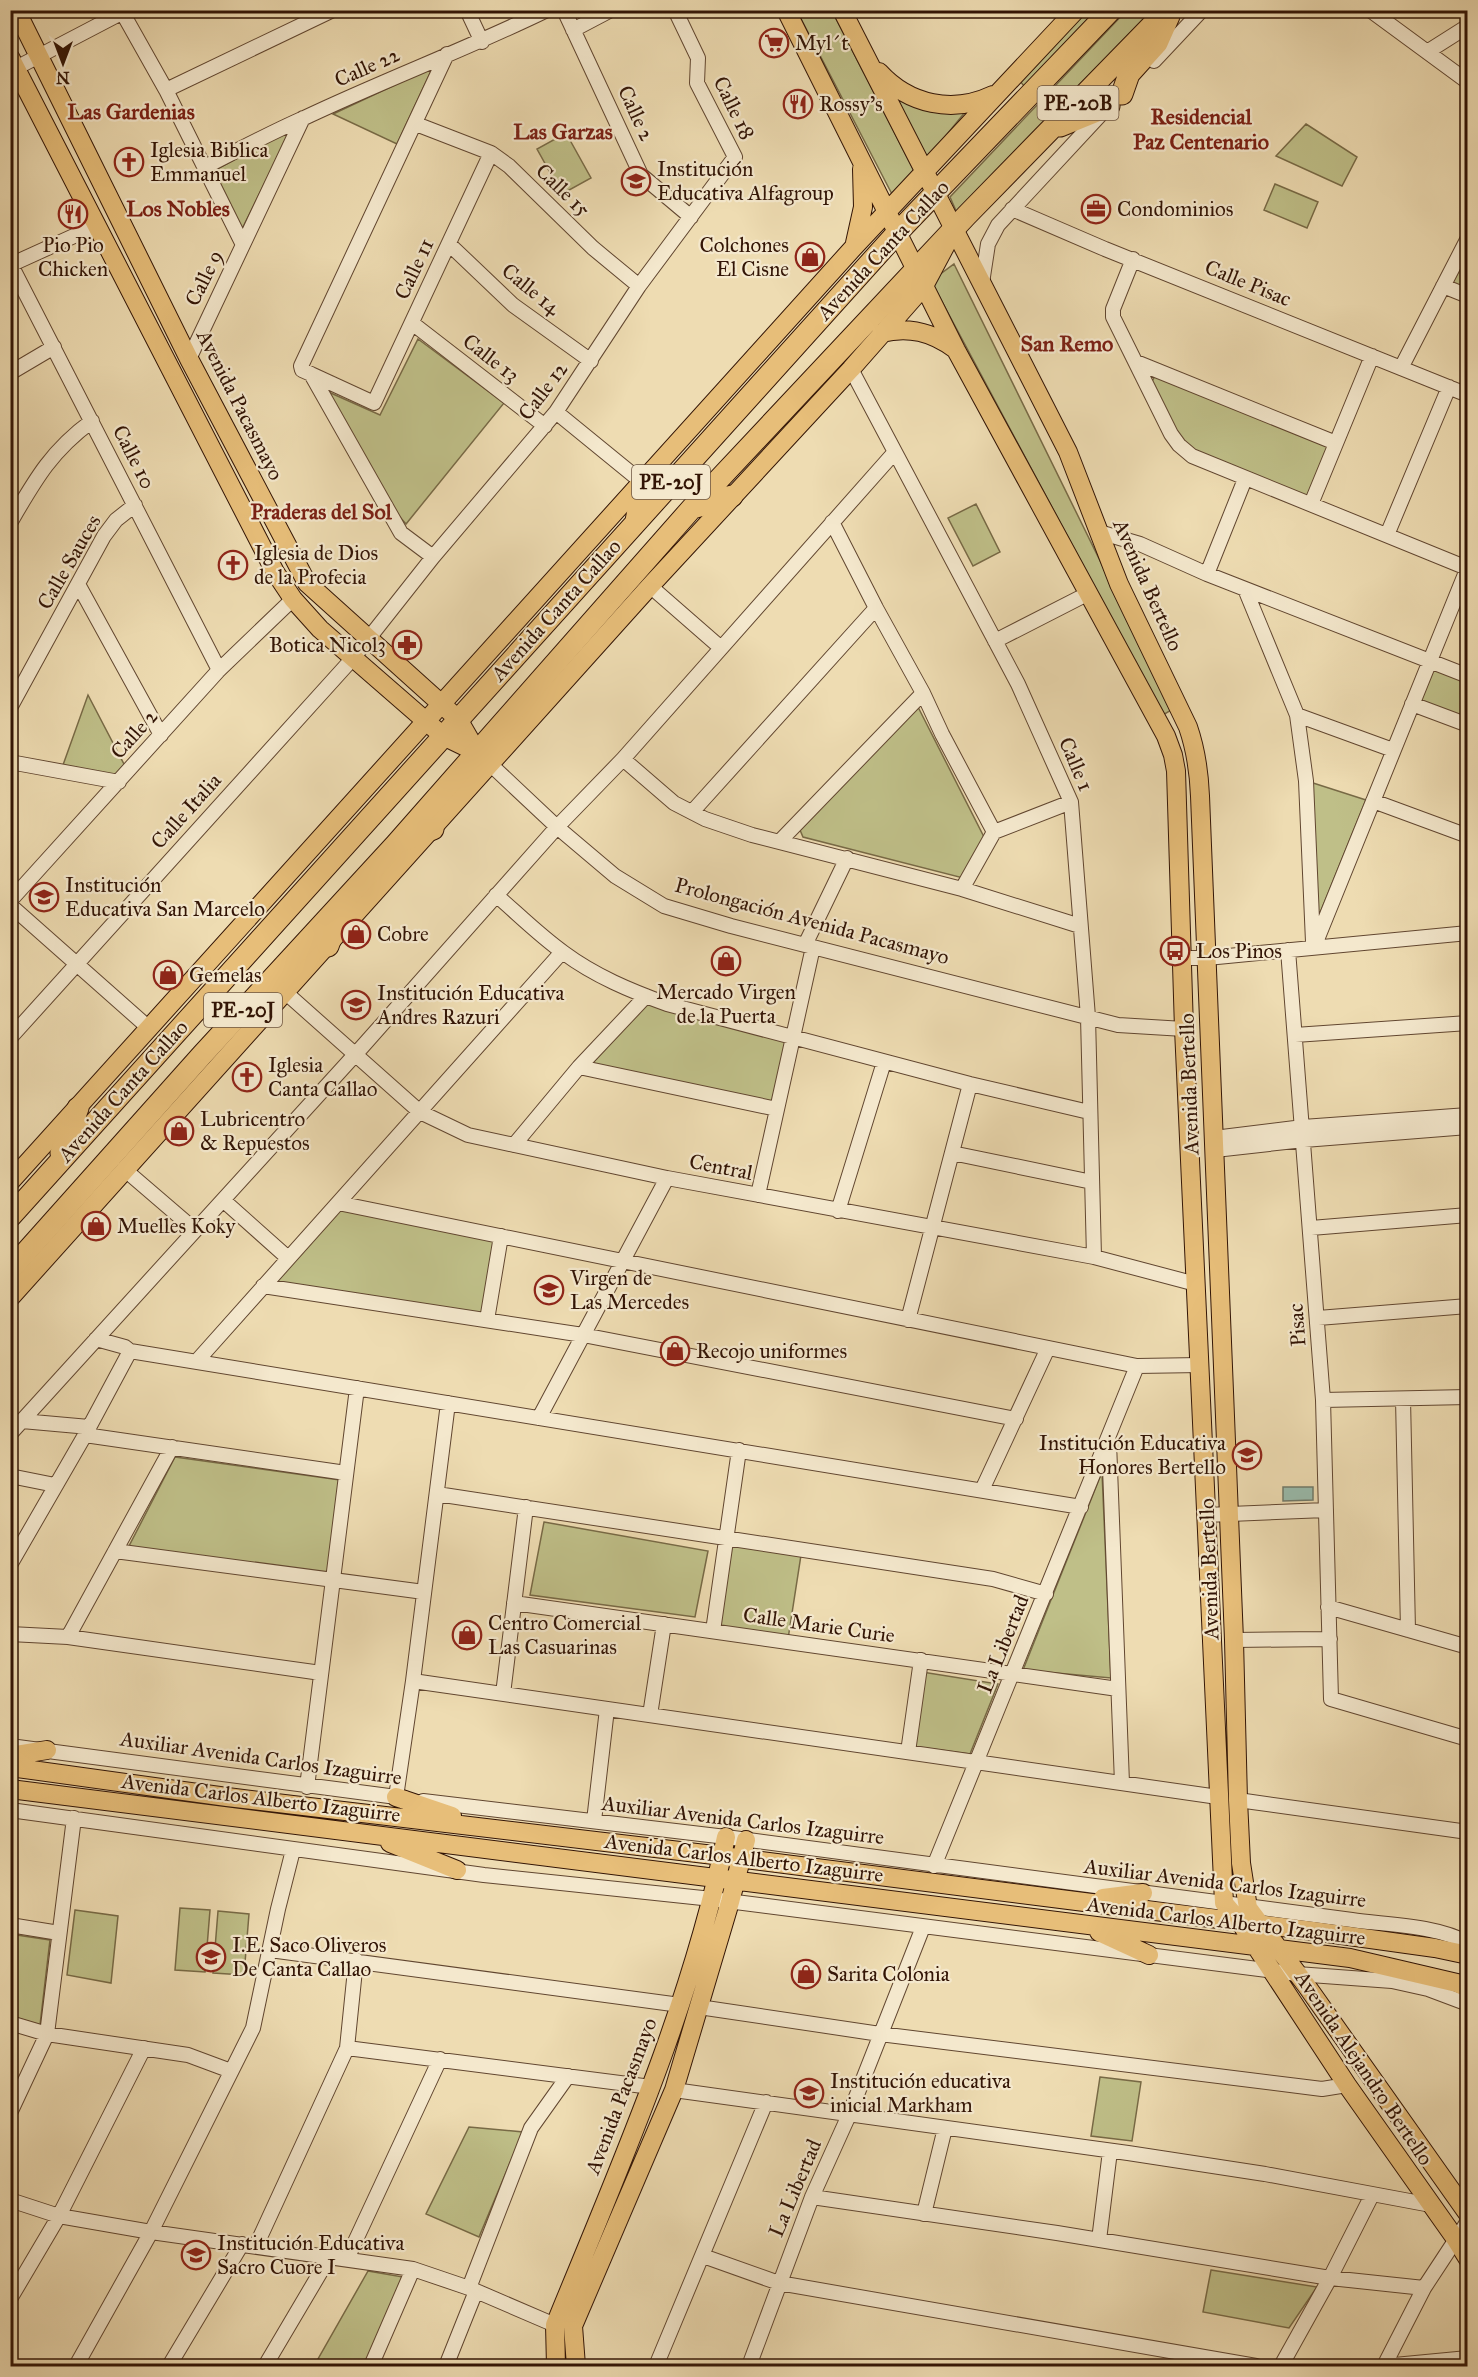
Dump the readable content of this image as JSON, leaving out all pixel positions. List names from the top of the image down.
{
  "streets": {
    "highway": ["PE-20B", "Avenida Canta Callao", "PE-20J"],
    "main road": [
      "Avenida Pacasmayo",
      "Avenida Bertello",
      "Avenida Carlos Alberto Izaguirre",
      "Avenida Alejandro Bertello"
    ],
    "street": [
      "Calle 22",
      "Calle 18",
      "Calle 2",
      "Calle 15",
      "Calle 11",
      "Calle 9",
      "Calle Pisac",
      "Calle 14",
      "Calle 13",
      "Calle 12",
      "Calle 10",
      "Calle Sauces",
      "Calle 1",
      "Calle Italia",
      "Prolongación Avenida Pacasmayo",
      "Central",
      "Pisac",
      "Calle Marie Curie",
      "La Libertad",
      "Auxiliar Avenida Carlos Izaguirre"
    ]
  },
  "crossings": [
    ["Calle 22", "Calle 9"],
    ["Calle 18", "Calle 12"],
    ["Calle 2", "Calle 12"],
    ["Calle 2", "Calle 10"],
    ["Calle 15", "Calle 11"],
    ["Calle 15", "Calle 12"],
    ["Avenida Canta Callao", "Avenida Pacasmayo"],
    ["Avenida Canta Callao", "Avenida Bertello"],
    ["Avenida Canta Callao", "Calle 1"],
    ["Avenida Canta Callao", "Prolongación Avenida Pacasmayo"],
    ["Avenida Canta Callao", "Central"],
    ["Calle 11", "Calle 14"],
    ["Calle 11", "Calle 13"],
    ["Calle 9", "Avenida Pacasmayo"],
    ["Calle 14", "Calle 12"],
    ["Calle 13", "Calle 12"],
    ["Calle 12", "Avenida Pacasmayo"],
    ["Calle 12", "Calle Italia"],
    ["Avenida Pacasmayo", "Calle Italia"],
    ["Avenida Pacasmayo", "Prolongación Avenida Pacasmayo"],
    ["Avenida Pacasmayo", "Auxiliar Avenida Carlos Izaguirre"],
    ["Avenida Pacasmayo", "Avenida Carlos Alberto Izaguirre"],
    ["Calle 10", "Calle Sauces"],
    ["Avenida Bertello", "Prolongación Avenida Pacasmayo"],
    ["Avenida Bertello", "Central"],
    ["Avenida Bertello", "Auxiliar Avenida Carlos Izaguirre"],
    ["Avenida Bertello", "Avenida Carlos Alberto Izaguirre"],
    ["Avenida Bertello", "Avenida Alejandro Bertello"],
    ["Calle 1", "Prolongación Avenida Pacasmayo"],
    ["Calle 1", "Central"],
    ["Calle Marie Curie", "La Libertad"],
    ["La Libertad", "Auxiliar Avenida Carlos Izaguirre"],
    ["Auxiliar Avenida Carlos Izaguirre", "Avenida Carlos Alberto Izaguirre"],
    ["Auxiliar Avenida Carlos Izaguirre", "Avenida Alejandro Bertello"],
    ["Avenida Carlos Alberto Izaguirre", "Avenida Alejandro Bertello"]
  ],
  "districts": [
    "Las Gardenias",
    "Residencial Paz Centenario",
    "Las Garzas",
    "Los Nobles",
    "San Remo",
    "Praderas del Sol"
  ],
  "places": {
    "supermarket": ["Myl´t"],
    "restaurant": ["Rossy's", "Pio Pio Chicken"],
    "church": ["Iglesia Biblica Emmanuel", "Iglesia de Dios de la Profecia", "Iglesia Canta Callao"],
    "school or university": [
      "Institución Educativa Alfagroup",
      "Institución Educativa San Marcelo",
      "Institución Educativa Andres Razuri",
      "Virgen de Las Mercedes",
      "Institución Educativa Honores Bertello",
      "I.E. Saco Oliveros De Canta Callao",
      "Institución educativa inicial Markham",
      "Institución Educativa Sacro Cuore I"
    ],
    "office": ["Condominios"],
    "shop": [
      "Colchones El Cisne",
      "Cobre",
      "Mercado Virgen de la Puerta",
      "Gemelas",
      "Lubricentro & Repuestos",
      "Muelles Koky",
      "Recojo uniformes",
      "Centro Comercial Las Casuarinas",
      "Sarita Colonia"
    ],
    "pharmacy": ["Botica Nicol3"],
    "bus stop": ["Los Pinos"]
  },
  "north": "bottom"
}
